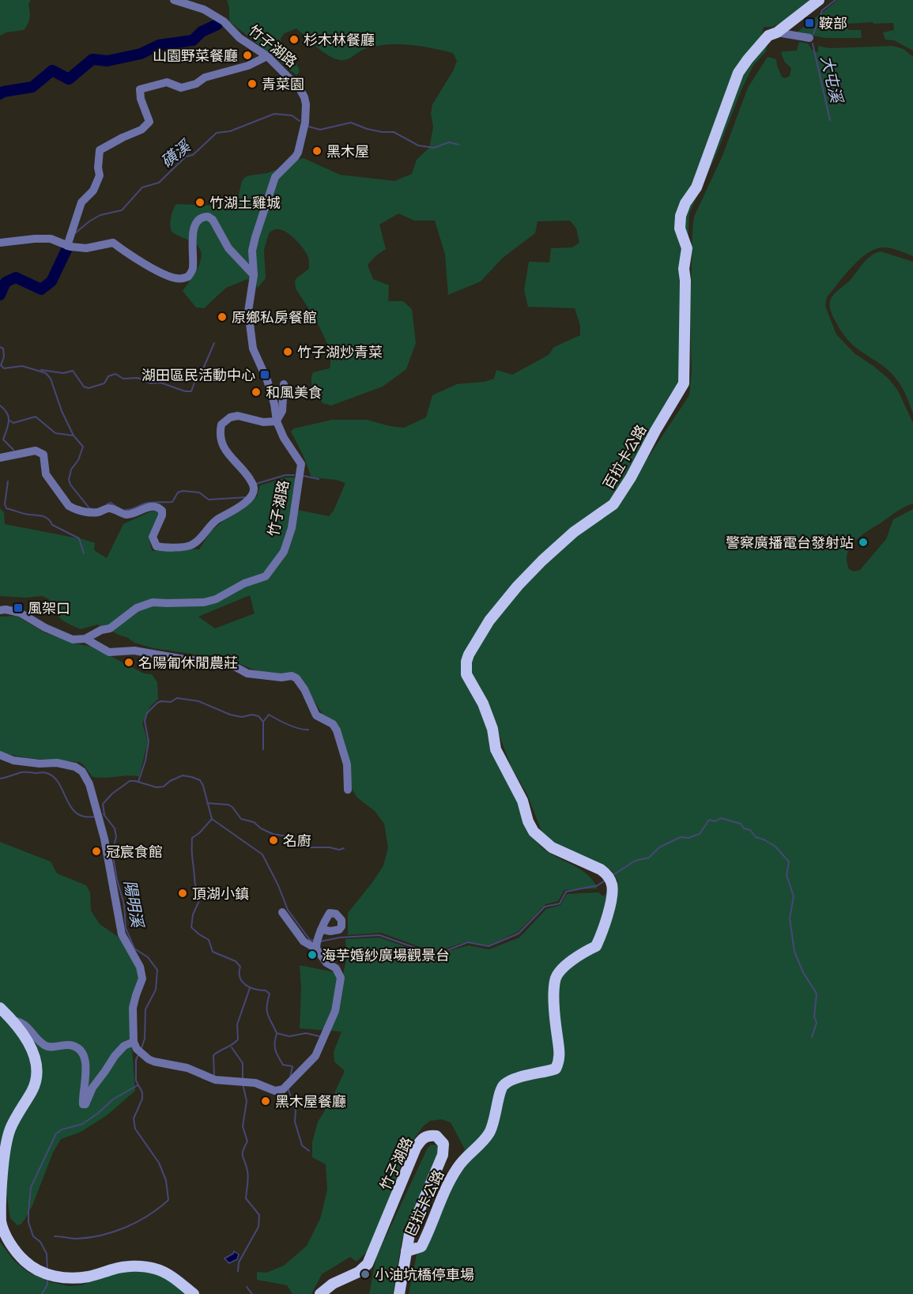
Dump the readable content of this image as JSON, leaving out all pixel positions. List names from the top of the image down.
{
  "streets": {
    "main road": ["竹子湖路", "百拉卡公路", "巴拉卡公路"]
  },
  "crossings": [
    ["竹子湖路", "巴拉卡公路"],
    ["百拉卡公路", "巴拉卡公路"]
  ],
  "water": ["大屯溪", "磺溪", "陽明溪"],
  "places": {
    "transit": ["鞍部", "湖田區民活動中心", "風架口"],
    "other": [
      "杉木林餐廳",
      "山園野菜餐廳",
      "青菜園",
      "黑木屋",
      "竹湖土雞城",
      "原鄉私房餐館",
      "竹子湖炒青菜",
      "和風美食",
      "警察廣播電台發射站",
      "名陽匍休閒農莊",
      "名廚",
      "冠宸食館",
      "頂湖小鎮",
      "海芋婚紗廣場觀景台",
      "黑木屋餐廳",
      "小油坑橋停車場"
    ]
  }
}
